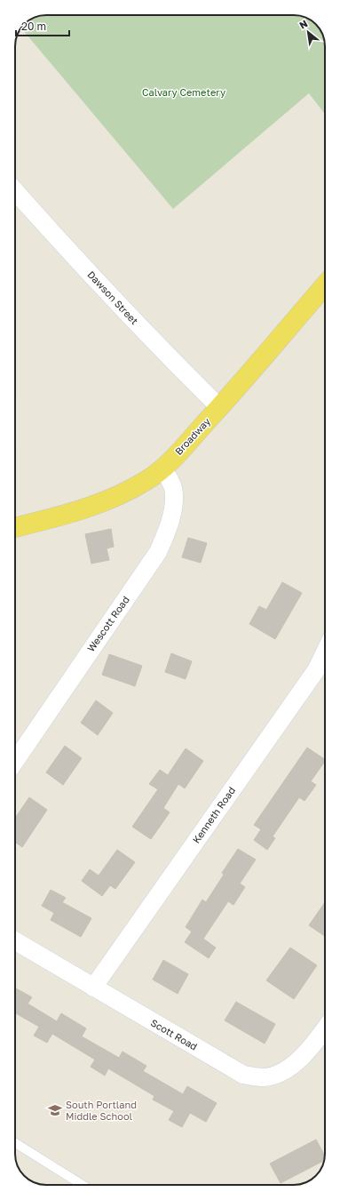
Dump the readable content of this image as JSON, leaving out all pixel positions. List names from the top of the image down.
{
  "streets": {
    "main road": ["Broadway"],
    "street": [
      "Dawson Street",
      "Wescott Road",
      "Kenneth Road",
      "Scott Road"
    ]
  },
  "crossings": [
    ["Dawson Street", "Broadway"],
    ["Broadway", "Wescott Road"],
    ["Kenneth Road", "Scott Road"]
  ],
  "parks": ["Calvary Cemetery"],
  "places": {
    "school or university": ["South Portland Middle School"]
  },
  "scale_bar": "20 m",
  "north": "top left"
}
